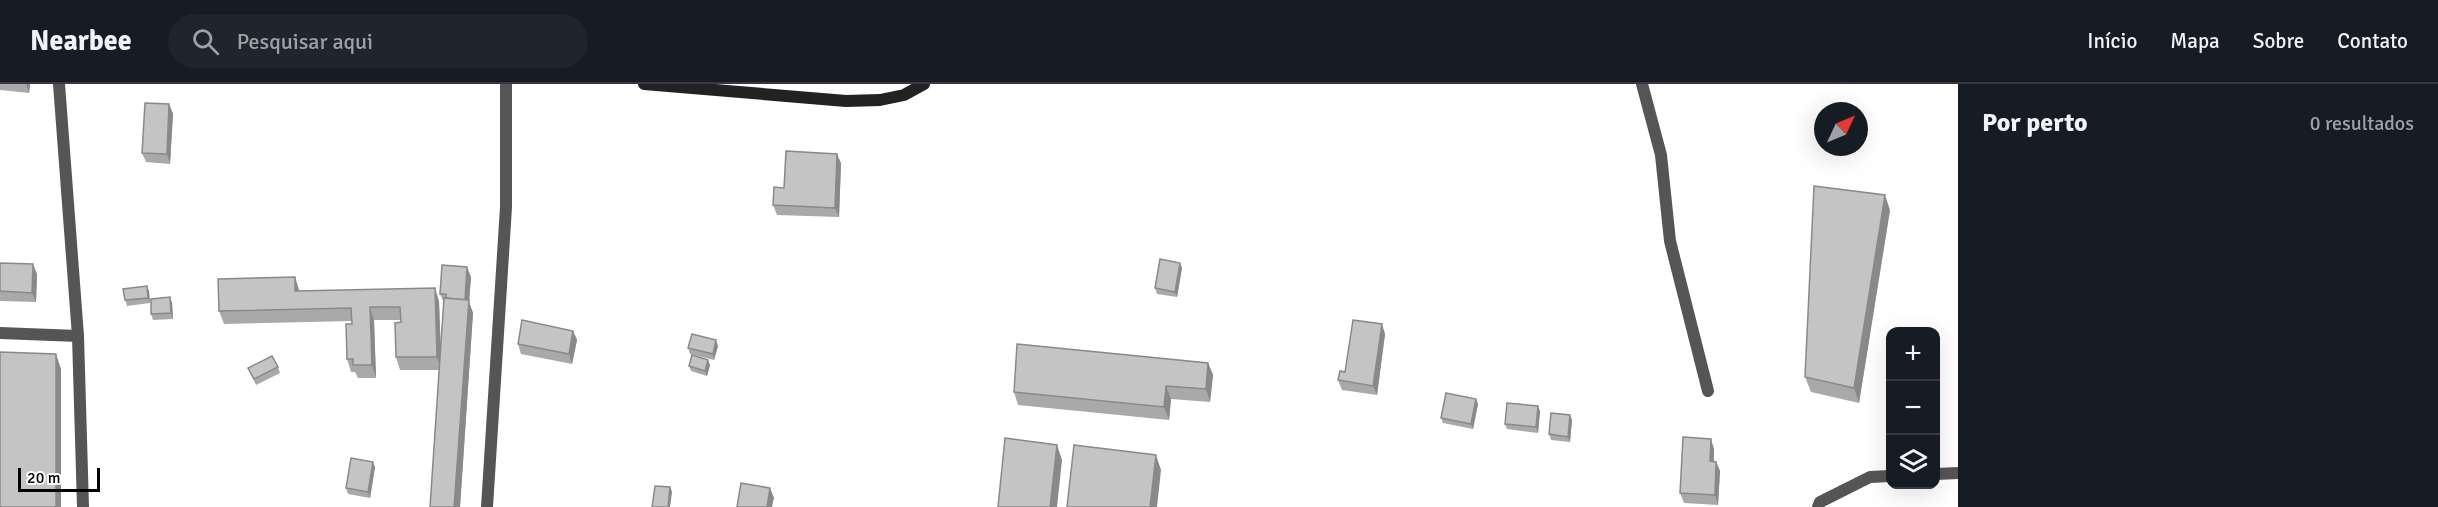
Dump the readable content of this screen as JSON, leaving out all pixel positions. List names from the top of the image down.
{
  "scale_bar": "20 m",
  "north": "top right",
  "page": {
    "header": "Nearbee",
    "search": "Pesquisar aqui",
    "nav": [
      "Início",
      "Mapa",
      "Sobre",
      "Contato"
    ],
    "heading": ["Por perto", "0 resultados"],
    "map_buttons": ["+", "−"],
    "scale": "20 m"
  }
}
